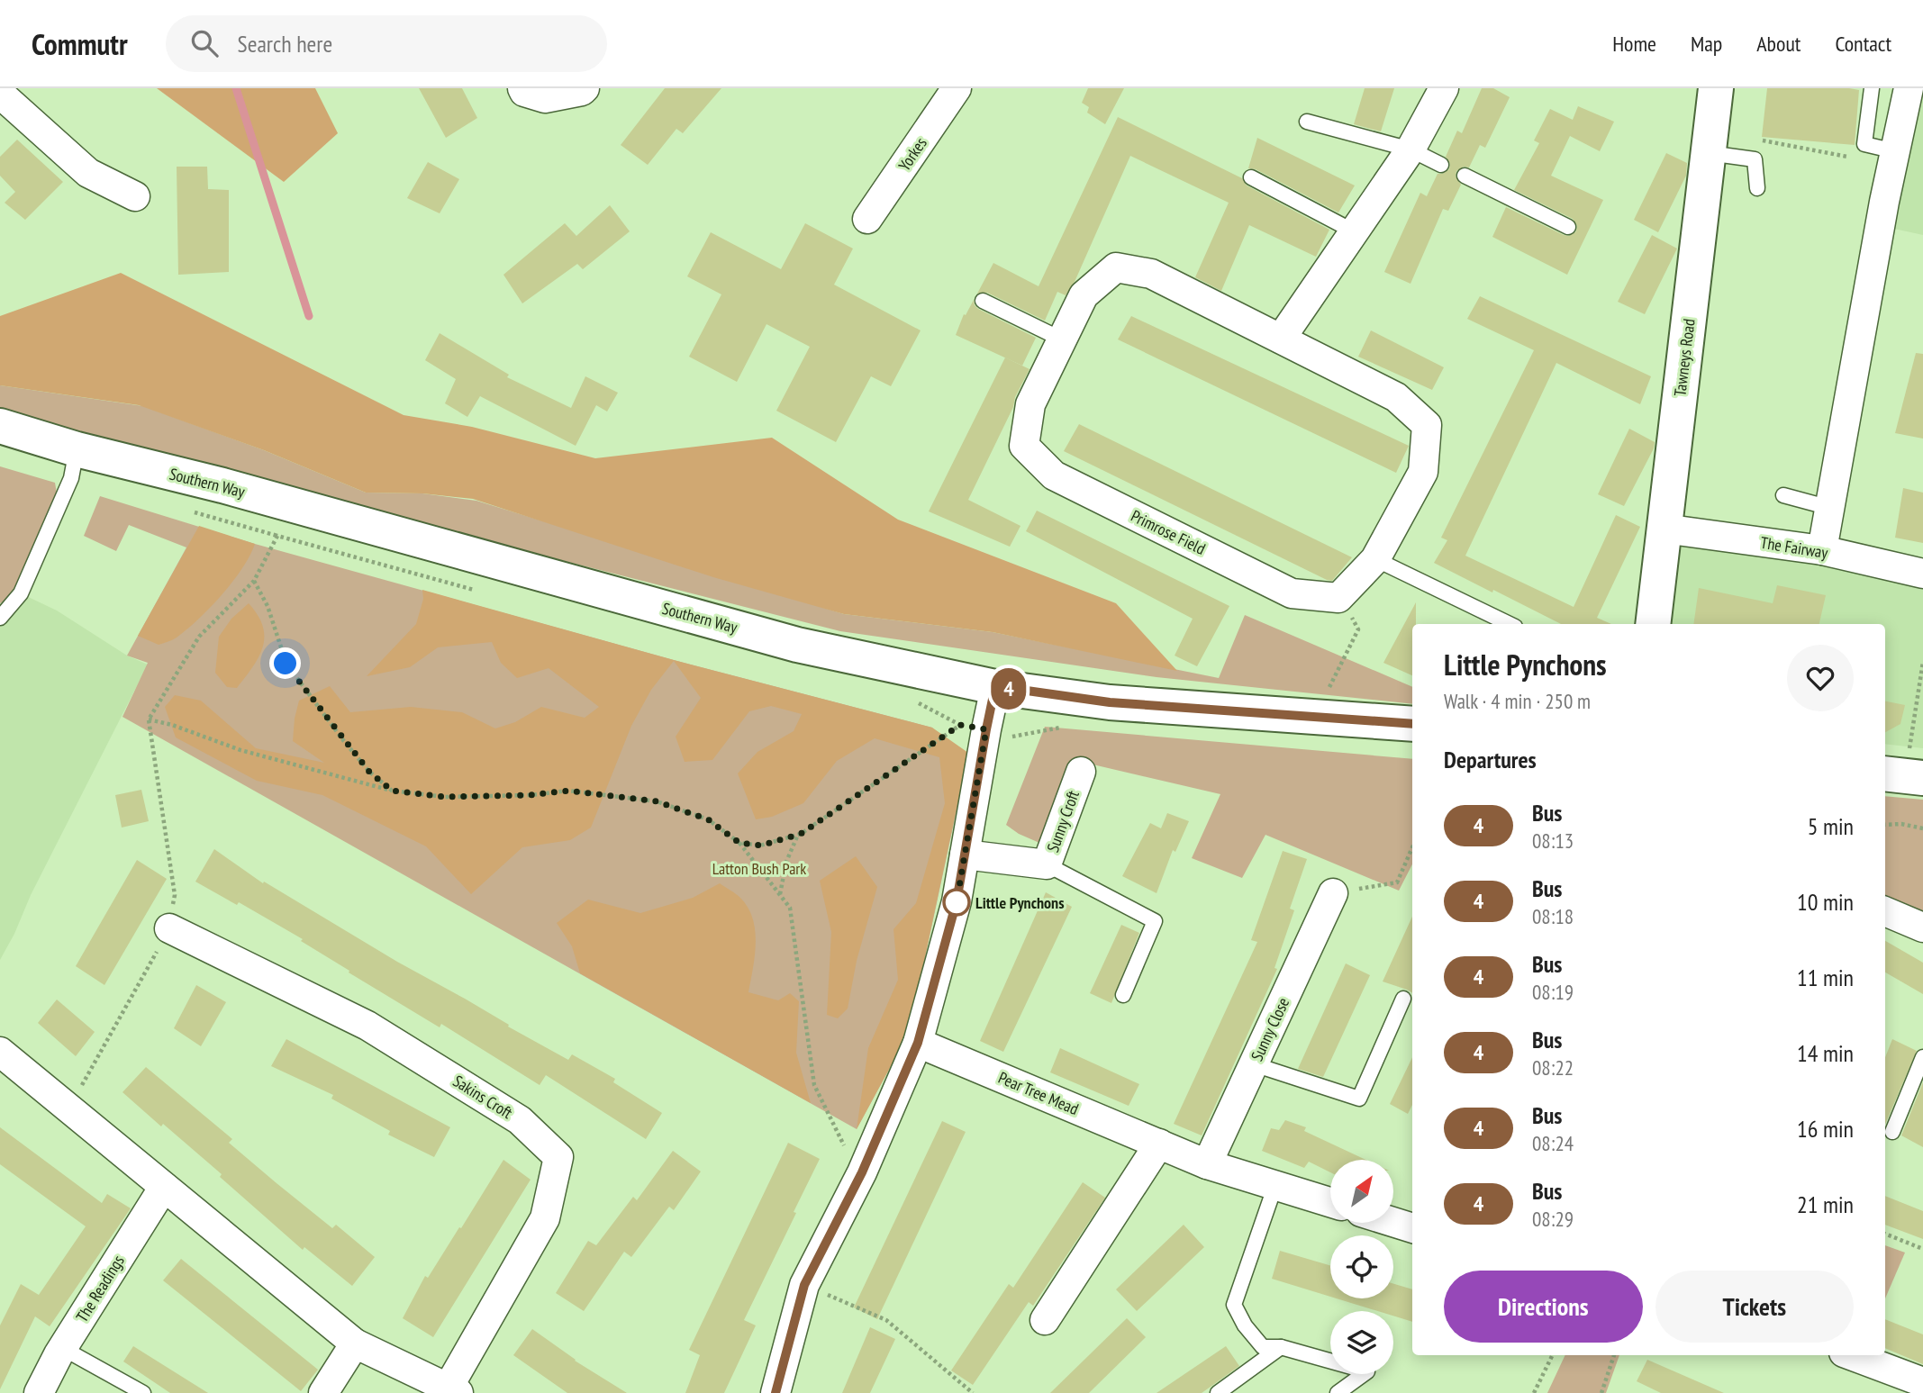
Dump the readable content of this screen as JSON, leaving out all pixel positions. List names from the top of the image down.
{
  "streets": {
    "main road": ["Tawneys Road", "Southern Way"],
    "street": [
      "Yorkes",
      "Primrose Field",
      "The Fairway",
      "Sunny Croft",
      "Sunny Close",
      "Pear Tree Mead",
      "Sakins Croft",
      "The Readings"
    ]
  },
  "crossings": [
    ["Tawneys Road", "The Fairway"],
    ["Sunny Close", "Pear Tree Mead"]
  ],
  "parks": ["Latton Bush Park"],
  "places": ["Little Pynchons"],
  "lines": ["bus line 4"],
  "north": "top right",
  "page": {
    "header": "Commutr",
    "search": "Search here",
    "nav": [
      "Home",
      "Map",
      "About",
      "Contact"
    ],
    "on_map": "4",
    "heading": [
      ["Little Pynchons", "Walk · 4 min · 250 m"],
      "Departures"
    ],
    "list": [
      {
        "mark": "4",
        "name": "Bus",
        "note": "08:13",
        "value": "5 min"
      },
      {
        "mark": "4",
        "name": "Bus",
        "note": "08:18",
        "value": "10 min"
      },
      {
        "mark": "4",
        "name": "Bus",
        "note": "08:19",
        "value": "11 min"
      },
      {
        "mark": "4",
        "name": "Bus",
        "note": "08:22",
        "value": "14 min"
      },
      {
        "mark": "4",
        "name": "Bus",
        "note": "08:24",
        "value": "16 min"
      },
      {
        "mark": "4",
        "name": "Bus",
        "note": "08:29",
        "value": "21 min"
      }
    ],
    "buttons": ["Directions", "Tickets"]
  }
}
